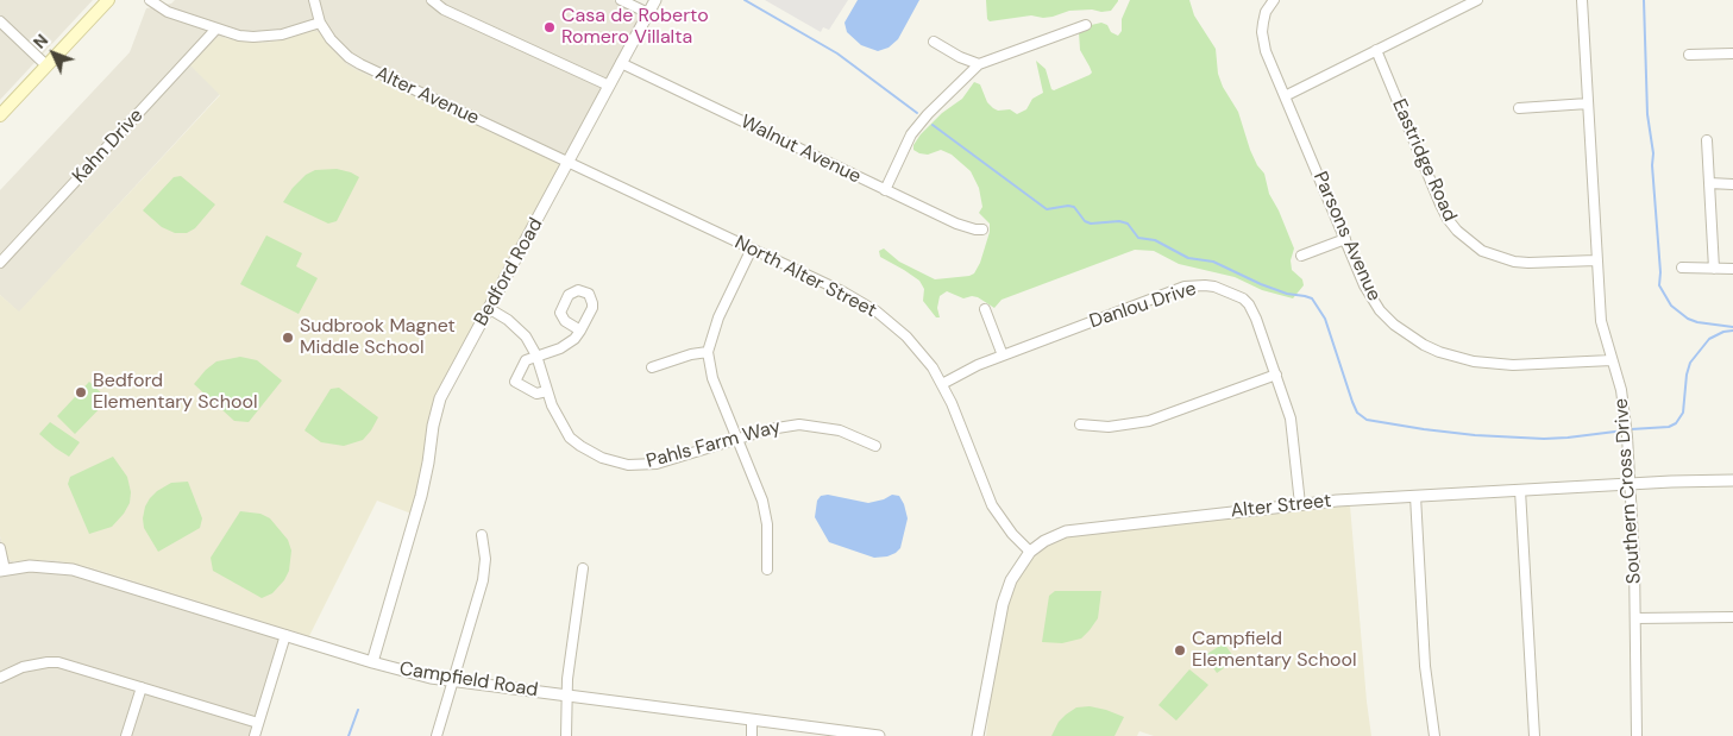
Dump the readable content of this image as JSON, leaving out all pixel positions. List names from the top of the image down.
{
  "streets": {
    "street": [
      "Alter Avenue",
      "Kahn Drive",
      "Walnut Avenue",
      "Eastridge Road",
      "Parsons Avenue",
      "Bedford Road",
      "North Alter Street",
      "Danlou Drive",
      "Pahls Farm Way",
      "Southern Cross Drive",
      "Alter Street",
      "Campfield Road"
    ]
  },
  "crossings": [
    ["Alter Avenue", "Bedford Road"],
    ["Alter Avenue", "North Alter Street"],
    ["Walnut Avenue", "Bedford Road"],
    ["Eastridge Road", "Southern Cross Drive"],
    ["Parsons Avenue", "Southern Cross Drive"],
    ["Bedford Road", "North Alter Street"],
    ["Bedford Road", "Pahls Farm Way"],
    ["Bedford Road", "Campfield Road"],
    ["North Alter Street", "Danlou Drive"],
    ["North Alter Street", "Alter Street"],
    ["Danlou Drive", "Alter Street"],
    ["Southern Cross Drive", "Alter Street"]
  ],
  "places": [
    "Casa de Roberto Romero Villalta",
    "Sudbrook Magnet Middle School",
    "Bedford Elementary School",
    "Campfield Elementary School"
  ],
  "north": "top left"
}
